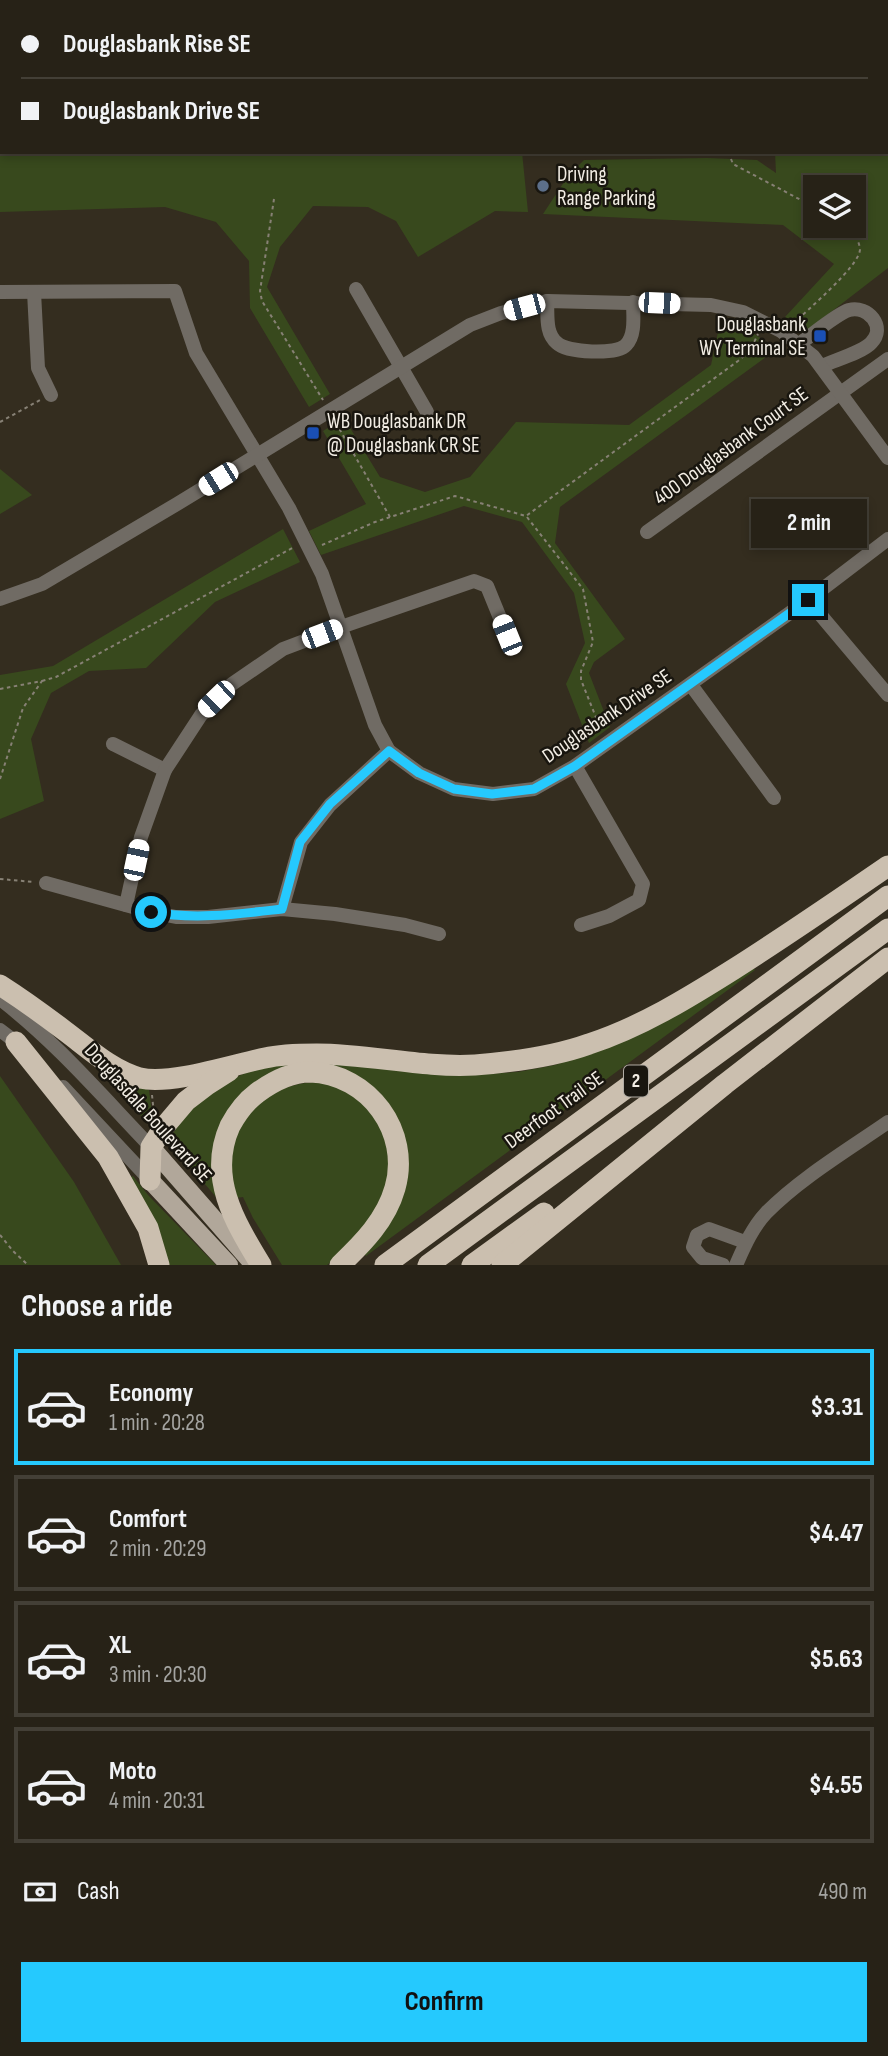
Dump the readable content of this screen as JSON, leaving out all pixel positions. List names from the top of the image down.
{
  "streets": {
    "highway": ["2", "Deerfoot Trail SE"],
    "main road": ["Douglasdale Boulevard SE"],
    "street": ["400 Douglasbank Court SE", "Douglasbank Drive SE"]
  },
  "places": {
    "other": ["Driving Range Parking"],
    "transit": ["Douglasbank WY Terminal SE", "WB Douglasbank DR @ Douglasbank CR SE"]
  },
  "page": {
    "banner": ["Douglasbank Rise SE", "Douglasbank Drive SE"],
    "bubble": "2 min",
    "heading": "Choose a ride",
    "list": [
      {
        "name": "Economy",
        "note": "1 min · 20:28",
        "value": "$3.31"
      },
      {
        "name": "Comfort",
        "note": "2 min · 20:29",
        "value": "$4.47"
      },
      {
        "name": "XL",
        "note": "3 min · 20:30",
        "value": "$5.63"
      },
      {
        "name": "Moto",
        "note": "4 min · 20:31",
        "value": "$4.55"
      }
    ],
    "pay": ["Cash", "490 m"],
    "buttons": "Confirm"
  }
}
